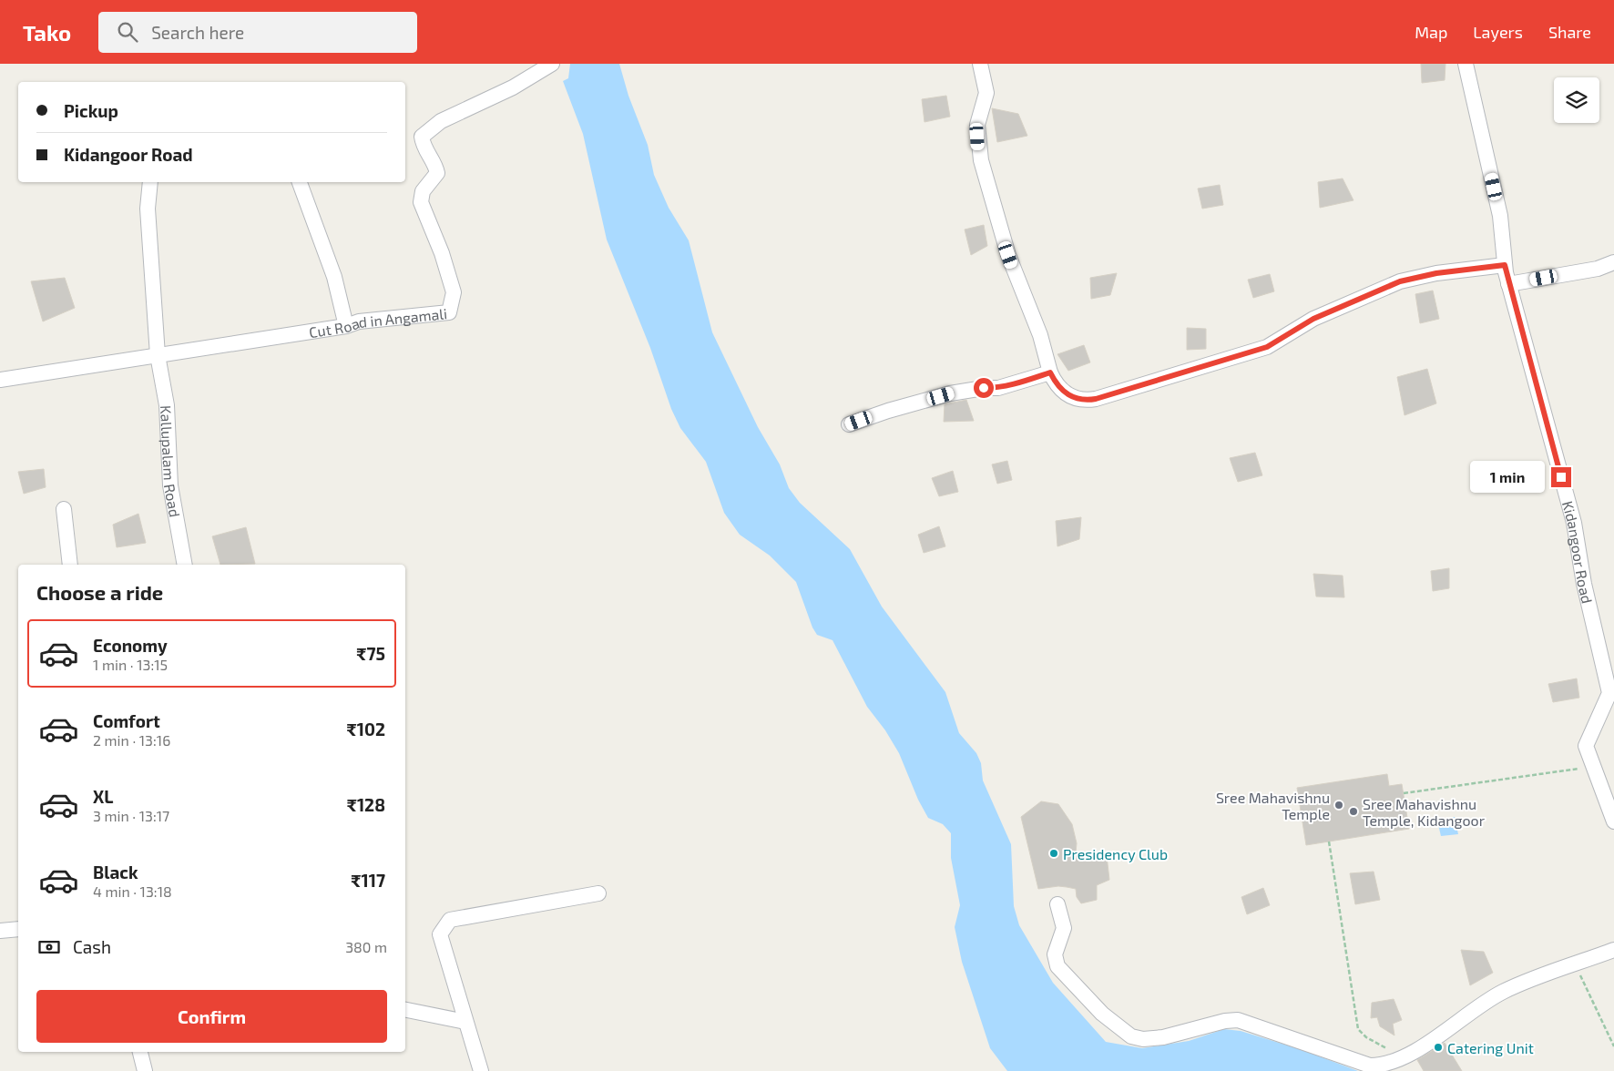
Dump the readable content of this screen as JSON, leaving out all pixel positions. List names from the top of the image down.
{
  "streets": {
    "street": ["Cut Road in Angamali", "Kallupalam Road", "Kidangoor Road"]
  },
  "crossings": [
    ["Cut Road in Angamali", "Kallupalam Road"]
  ],
  "places": [
    "Sree Mahavishnu Temple",
    "Sree Mahavishnu Temple, Kidangoor",
    "Presidency Club",
    "Catering Unit"
  ],
  "page": {
    "header": "Tako",
    "search": "Search here",
    "nav": ["Map", "Layers", "Share"],
    "banner": ["Pickup", "Kidangoor Road"],
    "bubble": "1 min",
    "heading": "Choose a ride",
    "list": [
      {
        "name": "Economy",
        "note": "1 min · 13:15",
        "value": "₹75"
      },
      {
        "name": "Comfort",
        "note": "2 min · 13:16",
        "value": "₹102"
      },
      {
        "name": "XL",
        "note": "3 min · 13:17",
        "value": "₹128"
      },
      {
        "name": "Black",
        "note": "4 min · 13:18",
        "value": "₹117"
      }
    ],
    "pay": ["Cash", "380 m"],
    "buttons": "Confirm"
  }
}
